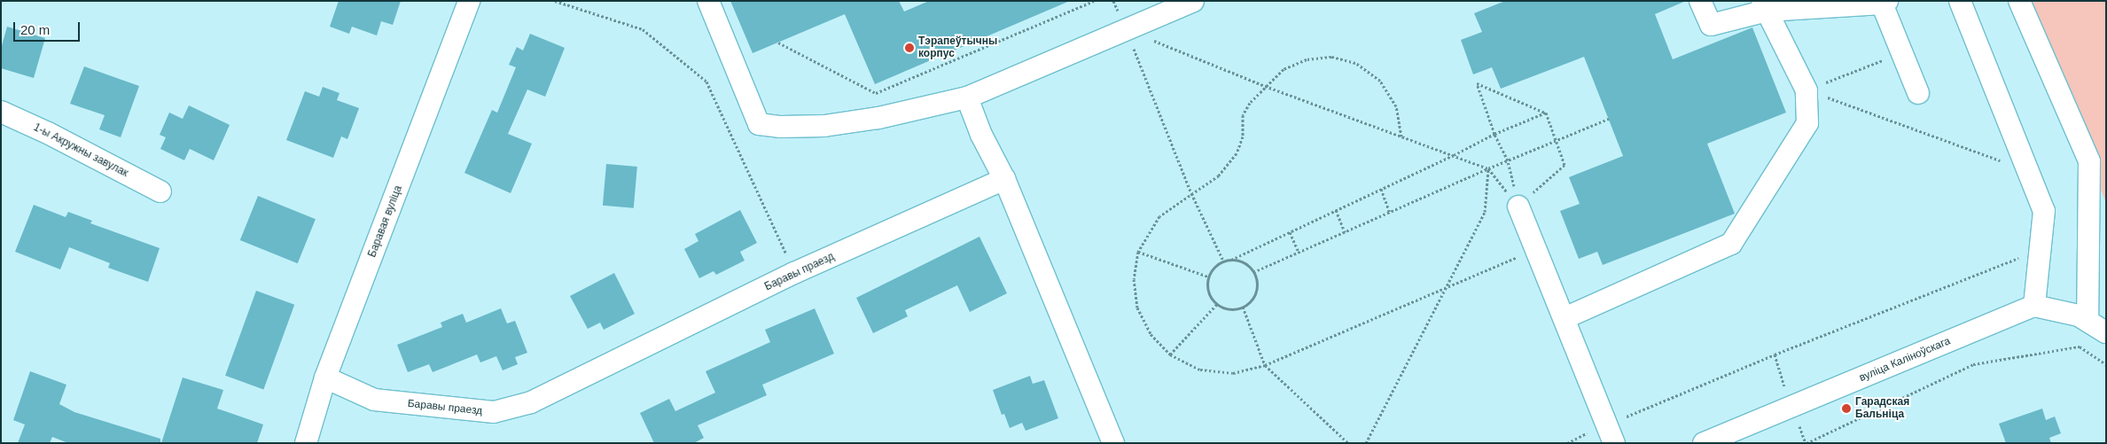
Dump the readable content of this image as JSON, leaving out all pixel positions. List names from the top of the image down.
{
  "streets": {
    "street": [
      "1-ы Акружны завулак",
      "Баравая вуліца",
      "Баравы праезд",
      "вуліца Каліноўскага"
    ]
  },
  "crossings": [
    ["Баравая вуліца", "Баравы праезд"]
  ],
  "places": ["Тэрапеўтычны корпус", "Гарадская Бальніца"],
  "scale_bar": "20 m"
}
